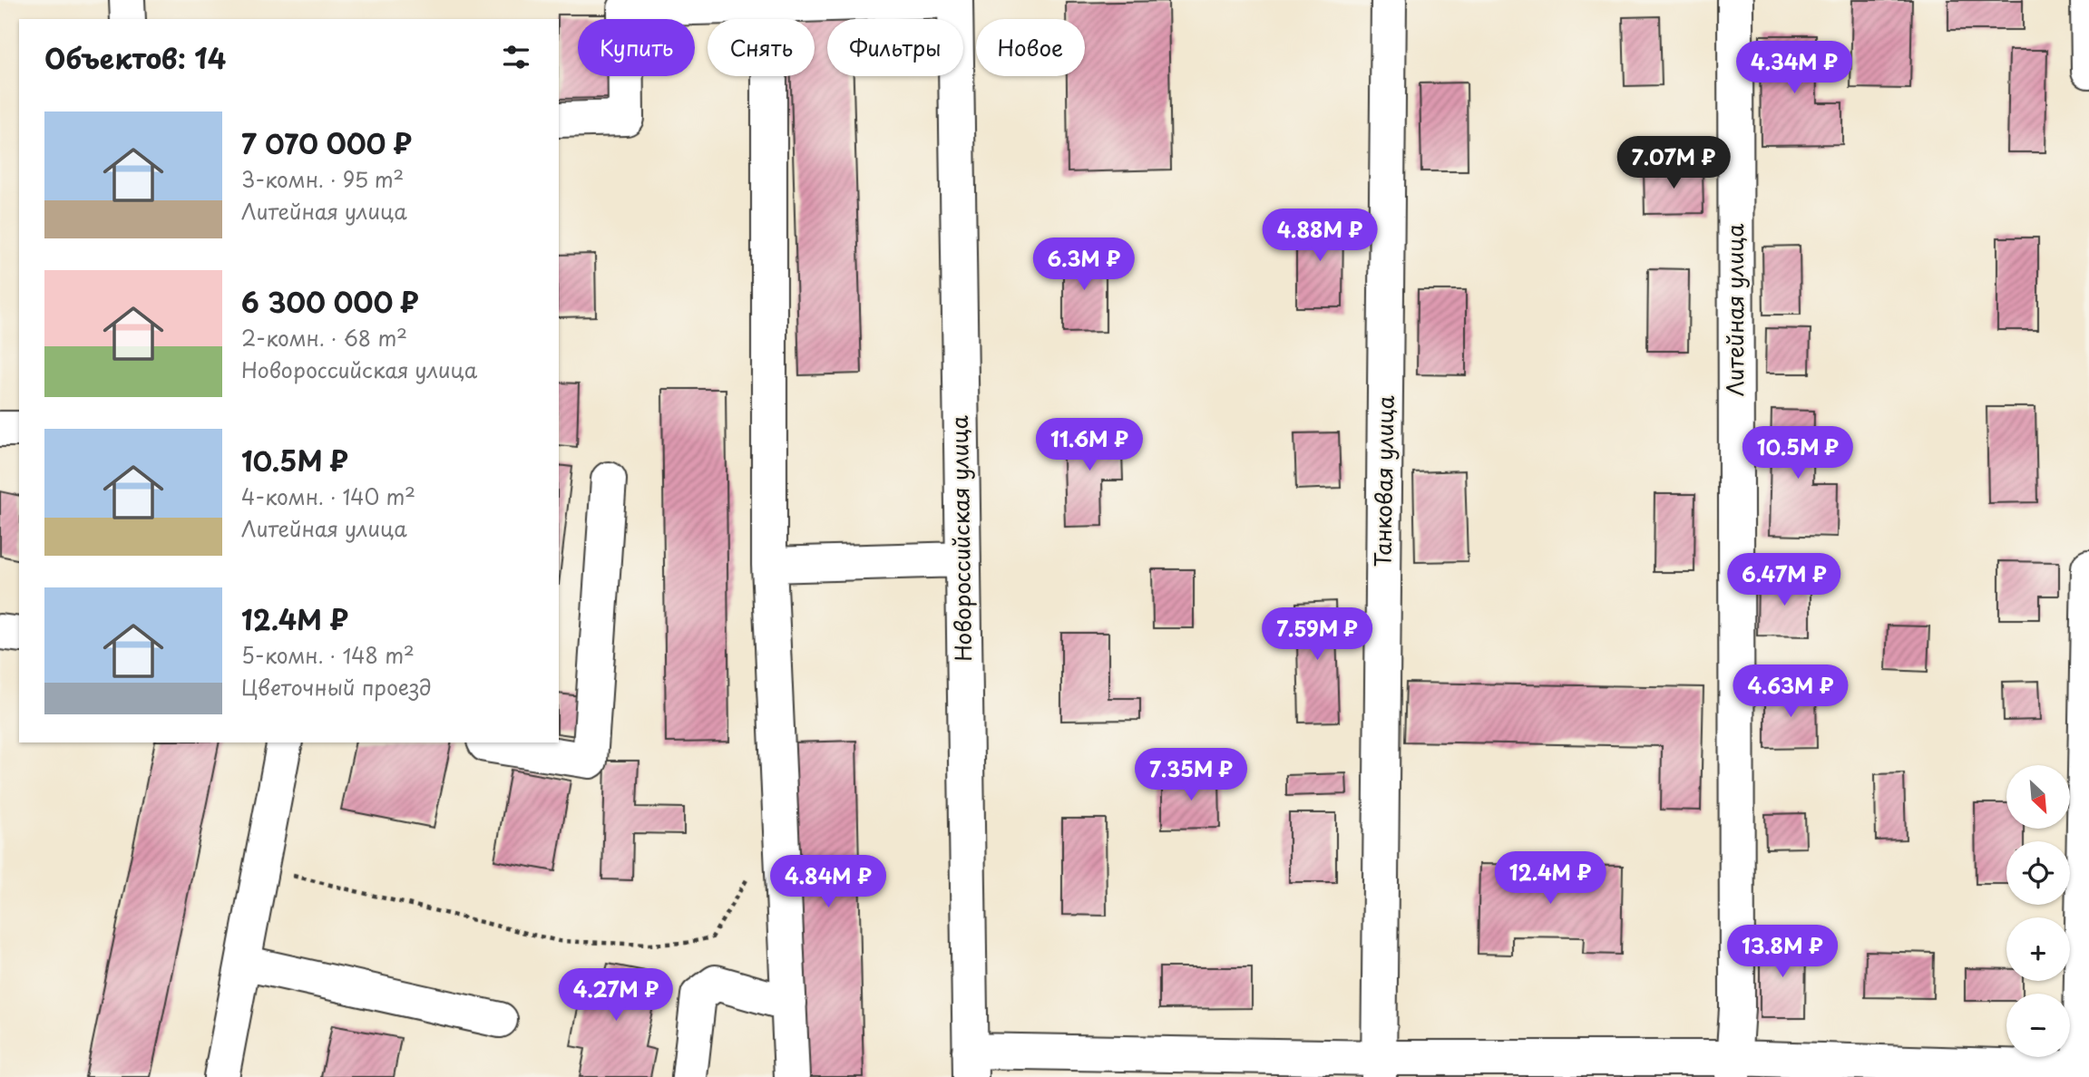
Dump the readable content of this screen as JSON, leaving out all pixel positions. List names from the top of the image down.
{
  "streets": {
    "street": ["Литейная улица", "Танковая улица", "Новороссийская улица"]
  },
  "north": "bottom right",
  "page": {
    "chip": [
      "Купить",
      "Снять",
      "Фильтры",
      "Новое"
    ],
    "heading": "Объектов: 14",
    "price": [
      "4.34M ₽",
      "7.07M ₽",
      "4.88M ₽",
      "6.3M ₽",
      "11.6M ₽",
      "10.5M ₽",
      "6.47M ₽",
      "7.59M ₽",
      "4.63M ₽",
      "7.35M ₽",
      "12.4M ₽",
      "4.84M ₽",
      "13.8M ₽",
      "4.27M ₽"
    ],
    "list": [
      {
        "name": "7 070 000 ₽",
        "note": "3-комн. · 95 m² · Литейная улица"
      },
      {
        "name": "6 300 000 ₽",
        "note": "2-комн. · 68 m² · Новороссийская улица"
      },
      {
        "name": "10.5M ₽",
        "note": "4-комн. · 140 m² · Литейная улица"
      },
      {
        "name": "12.4M ₽",
        "note": "5-комн. · 148 m² · Цветочный проезд"
      }
    ],
    "map_buttons": ["+", "−"]
  }
}
